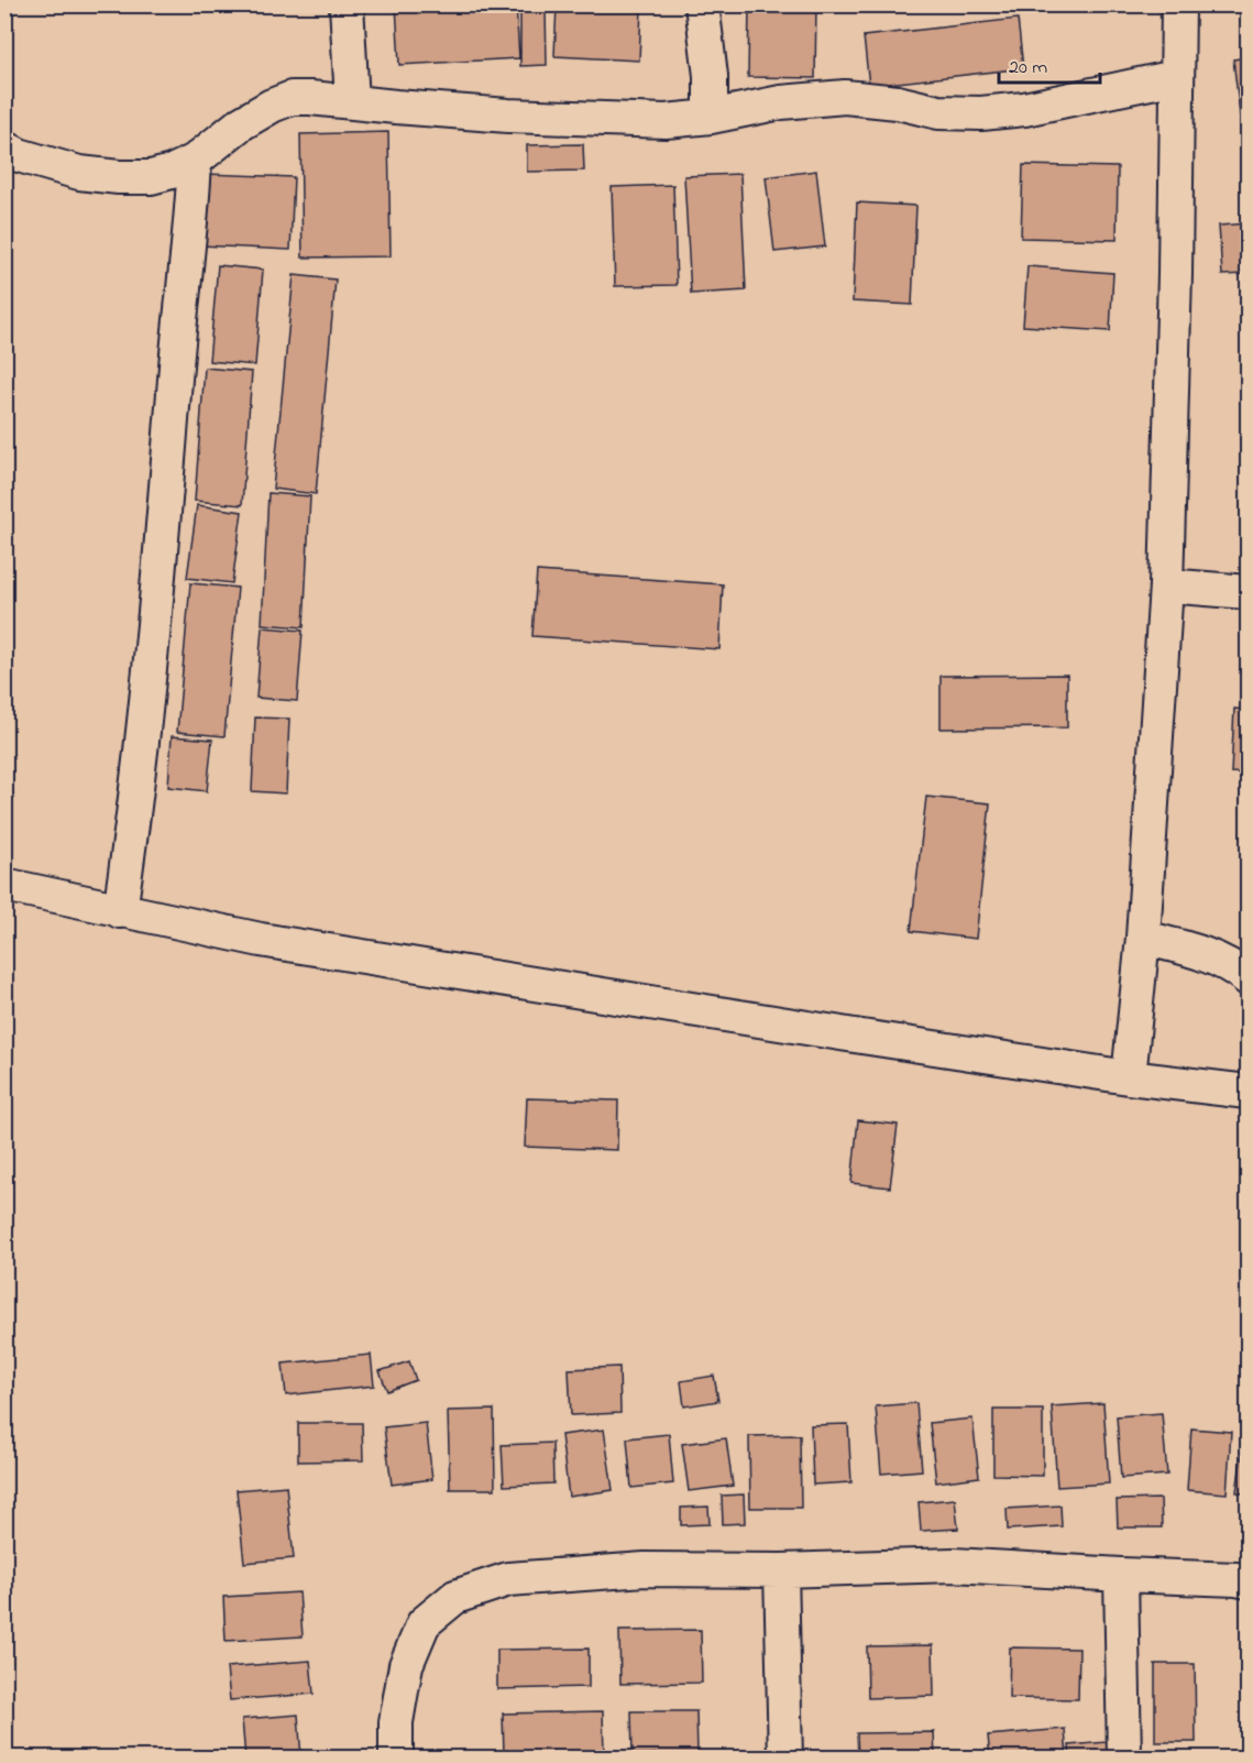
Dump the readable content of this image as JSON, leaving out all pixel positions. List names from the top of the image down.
{
  "scale_bar": "20 m"
}
